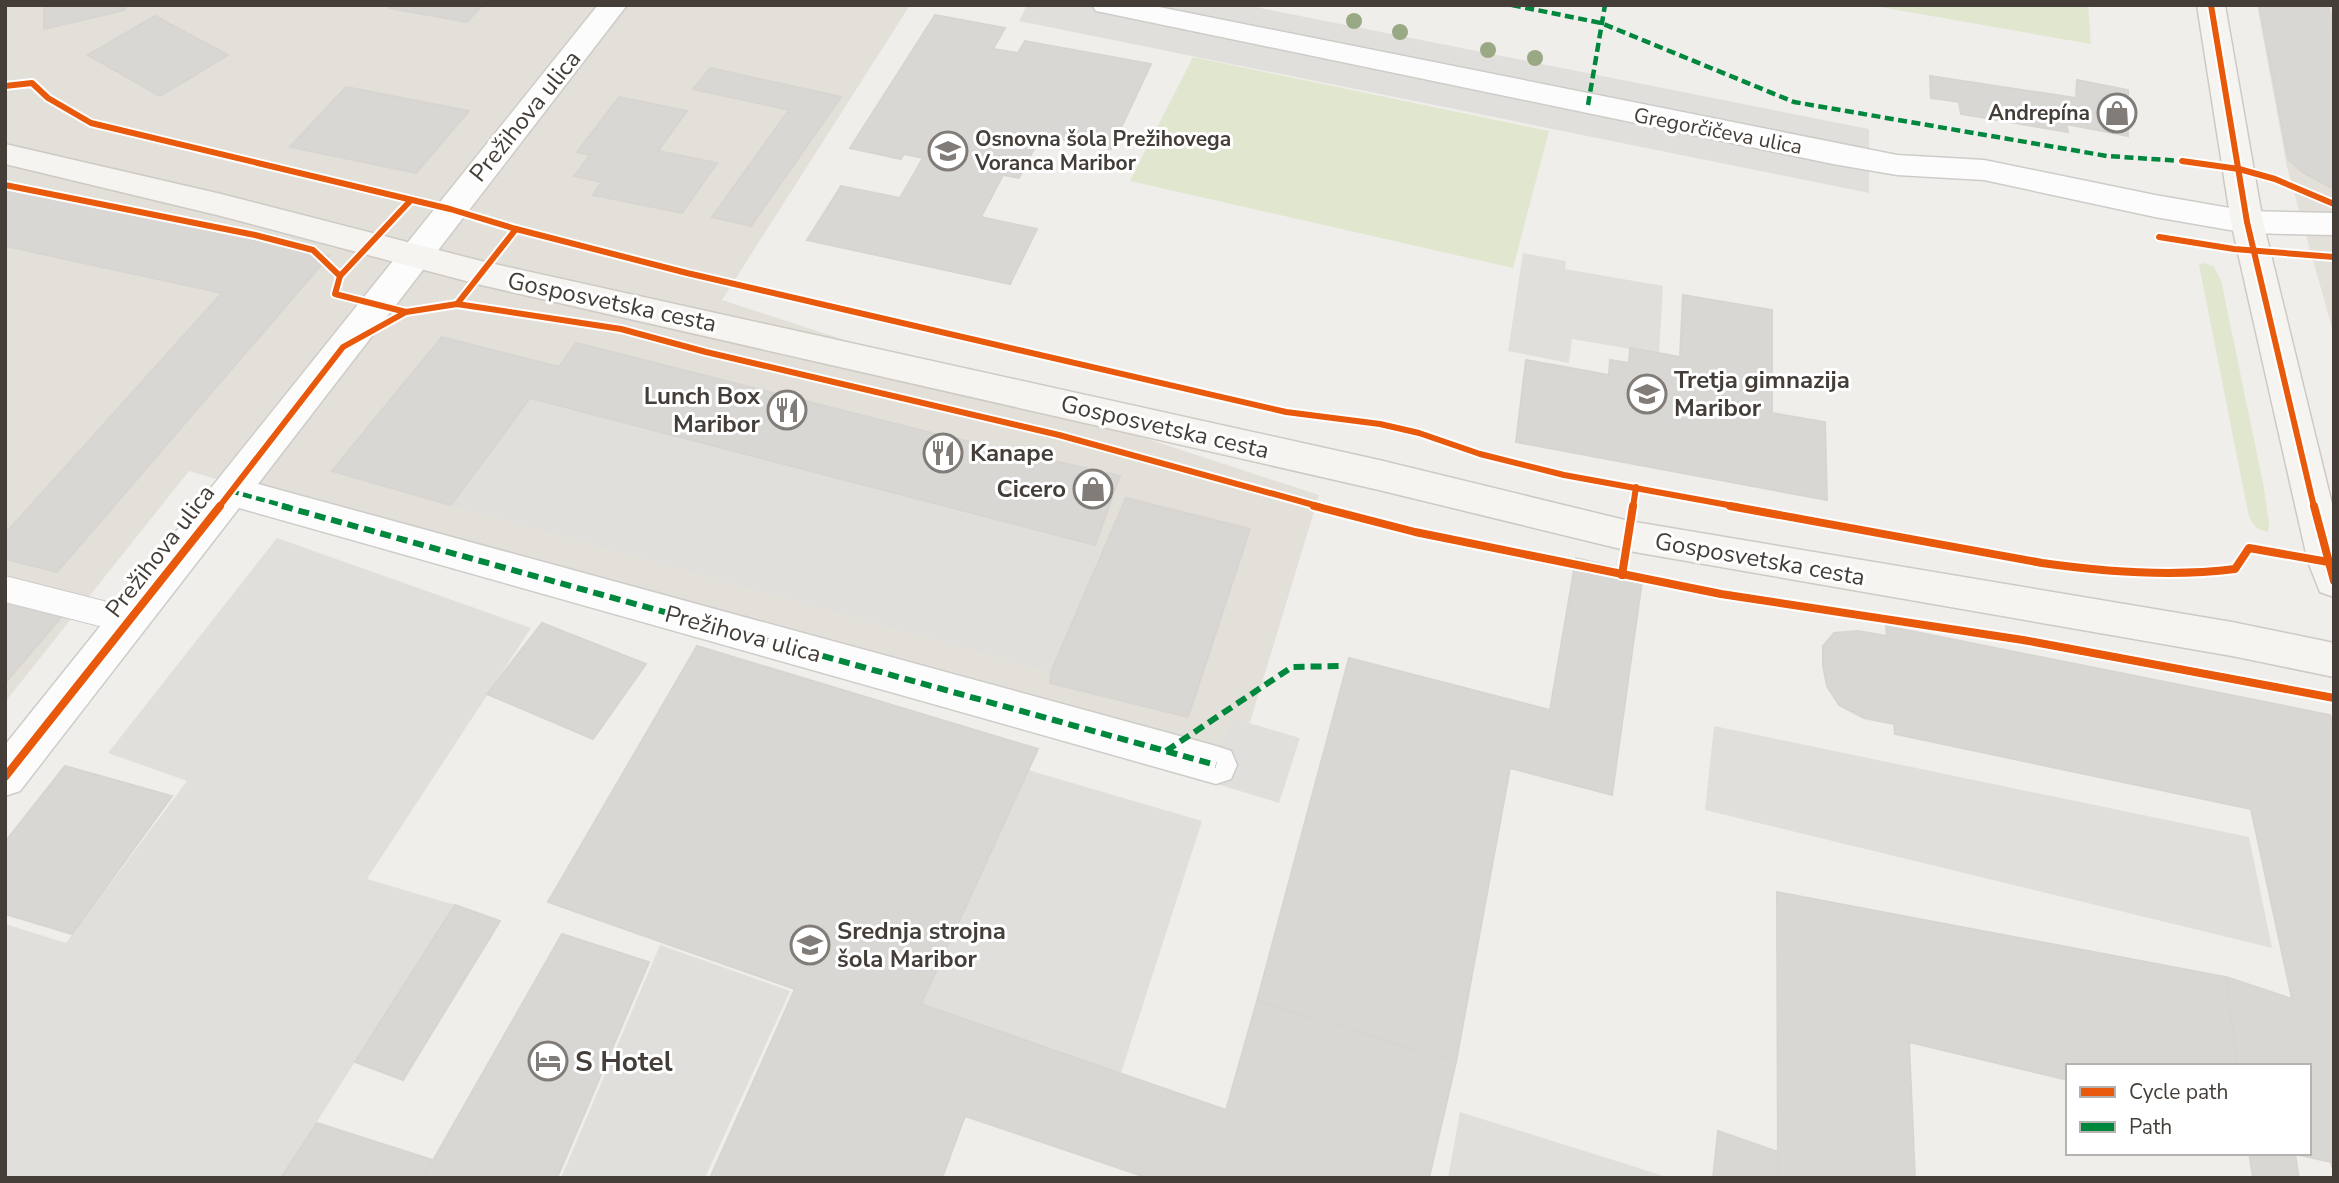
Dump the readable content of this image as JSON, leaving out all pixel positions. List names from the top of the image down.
{
  "streets": {
    "street": ["Prežihova ulica", "Gregorčičeva ulica", "Gosposvetska cesta"]
  },
  "crossings": [
    ["Prežihova ulica", "Gosposvetska cesta"]
  ],
  "places": {
    "shop": ["Andrepína", "Cicero"],
    "school or university": ["Osnovna šola Prežihovega Voranca Maribor", "Tretja gimnazija Maribor", "Srednja strojna šola Maribor"],
    "restaurant": ["Lunch Box Maribor", "Kanape"],
    "hotel": ["S Hotel"]
  },
  "legend": ["Cycle path", "Path"]
}
